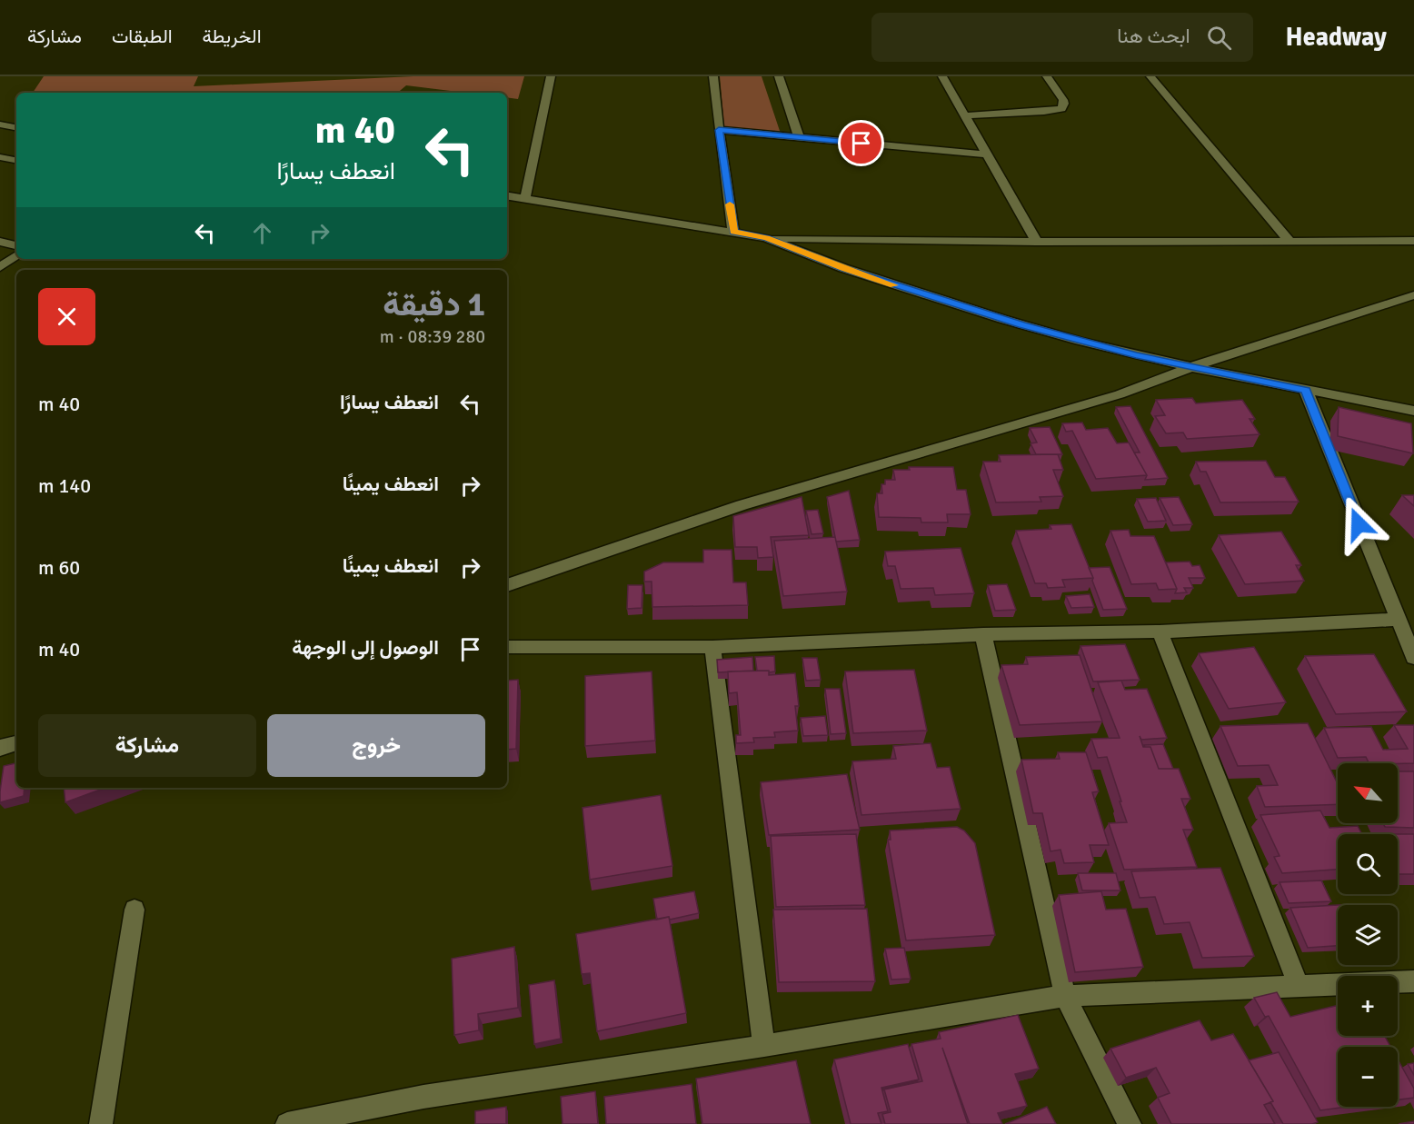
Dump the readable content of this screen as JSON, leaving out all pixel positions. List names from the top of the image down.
{
  "north": "top left",
  "page": {
    "header": "Headway",
    "search": "ابحث هنا",
    "nav": ["الخريطة", "الطبقات", "مشاركة"],
    "turn": ["40 m", "انعطف يسارًا"],
    "heading": ["1 دقيقة", "280 m · 08:39"],
    "list": [
      {
        "name": "انعطف يسارًا",
        "value": "40 m"
      },
      {
        "name": "انعطف يمينًا",
        "value": "140 m"
      },
      {
        "name": "انعطف يمينًا",
        "value": "60 m"
      },
      {
        "name": "الوصول إلى الوجهة",
        "value": "40 m"
      }
    ],
    "buttons": ["خروج", "مشاركة"],
    "map_buttons": ["+", "−"]
  }
}
